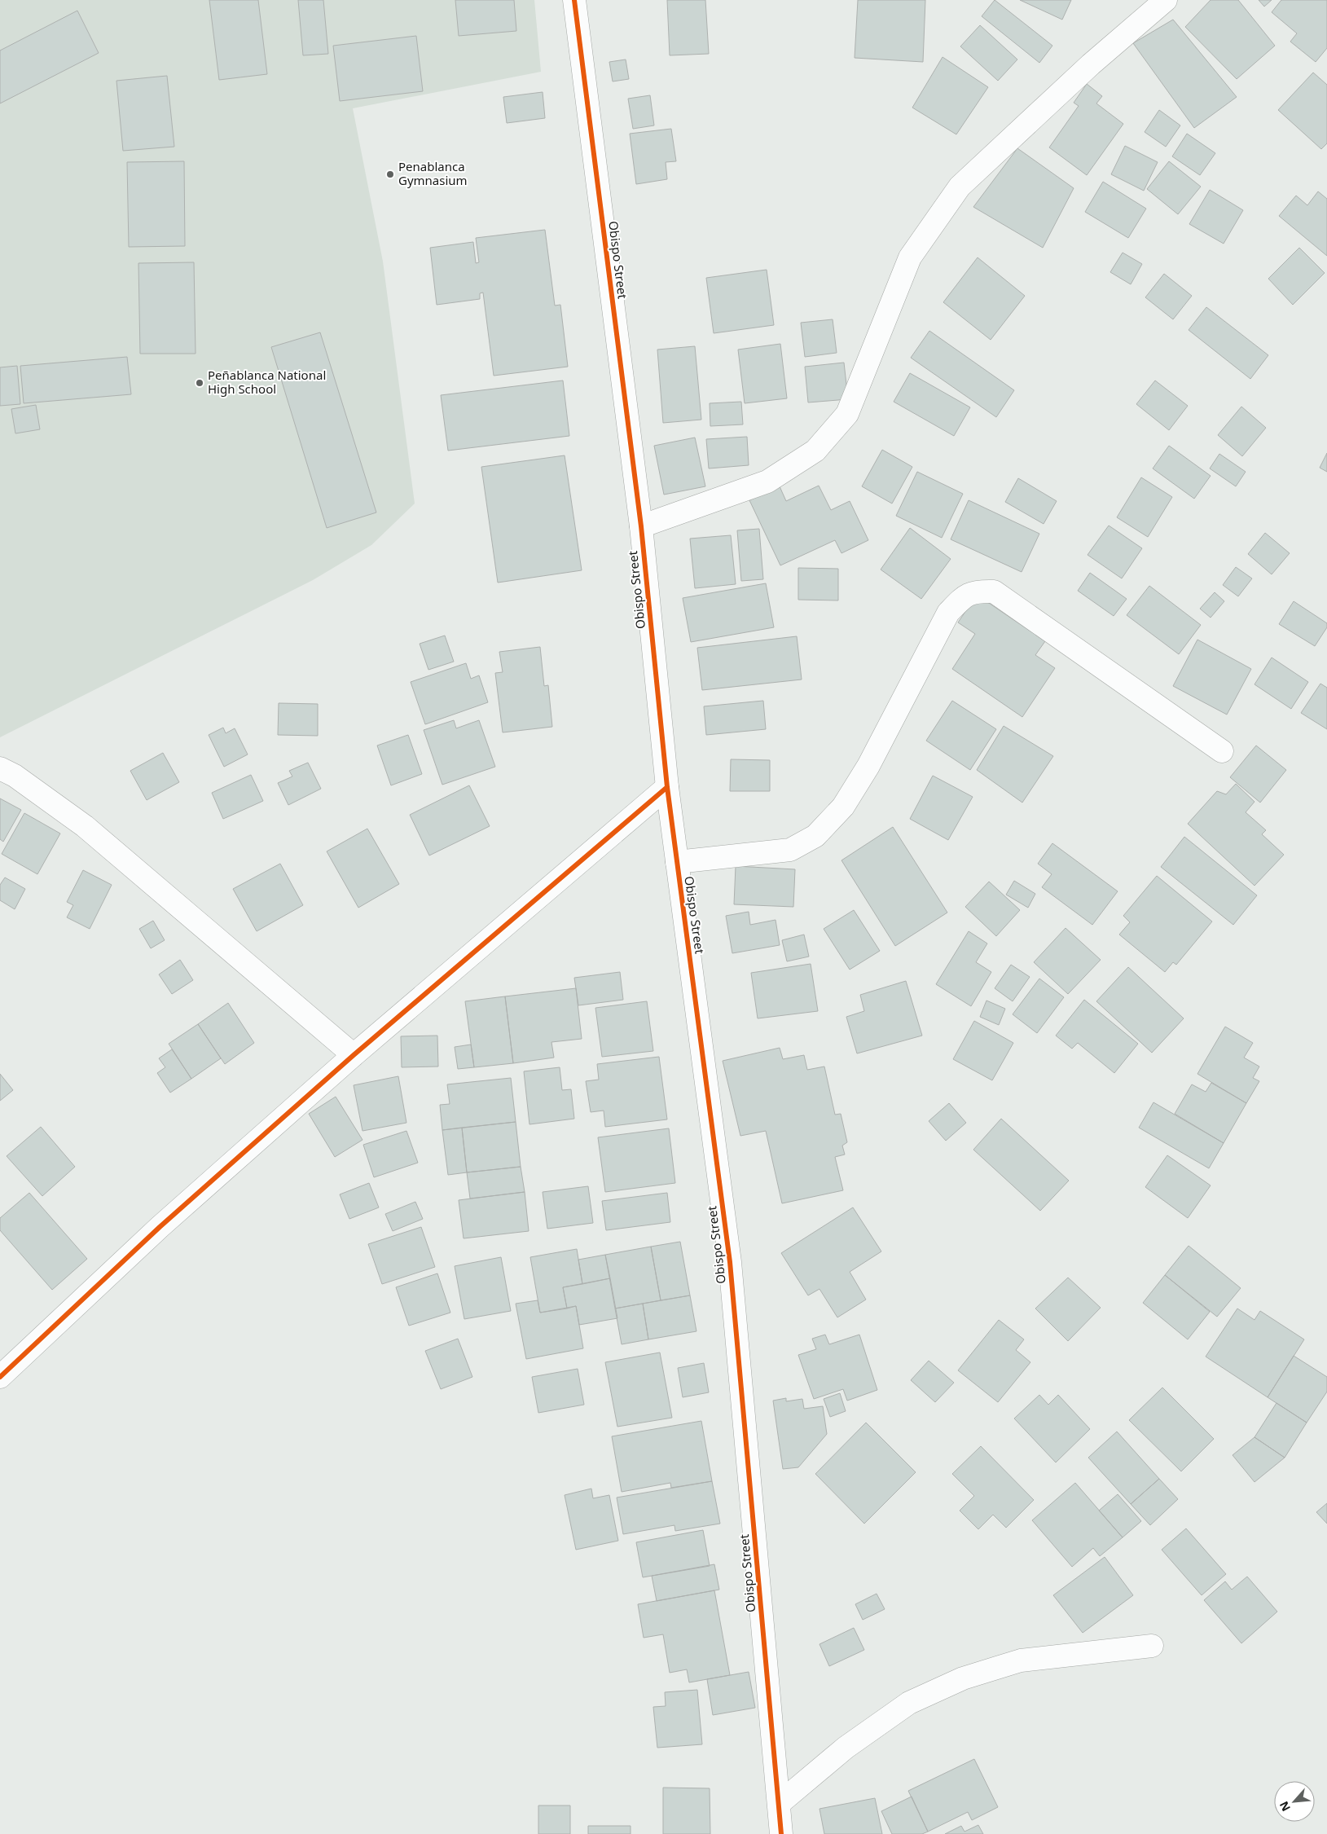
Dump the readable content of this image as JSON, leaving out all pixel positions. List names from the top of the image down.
{
  "streets": {
    "street": ["Obispo Street"]
  },
  "places": ["Penablanca Gymnasium", "Peñablanca National High School"],
  "north": "bottom left"
}
